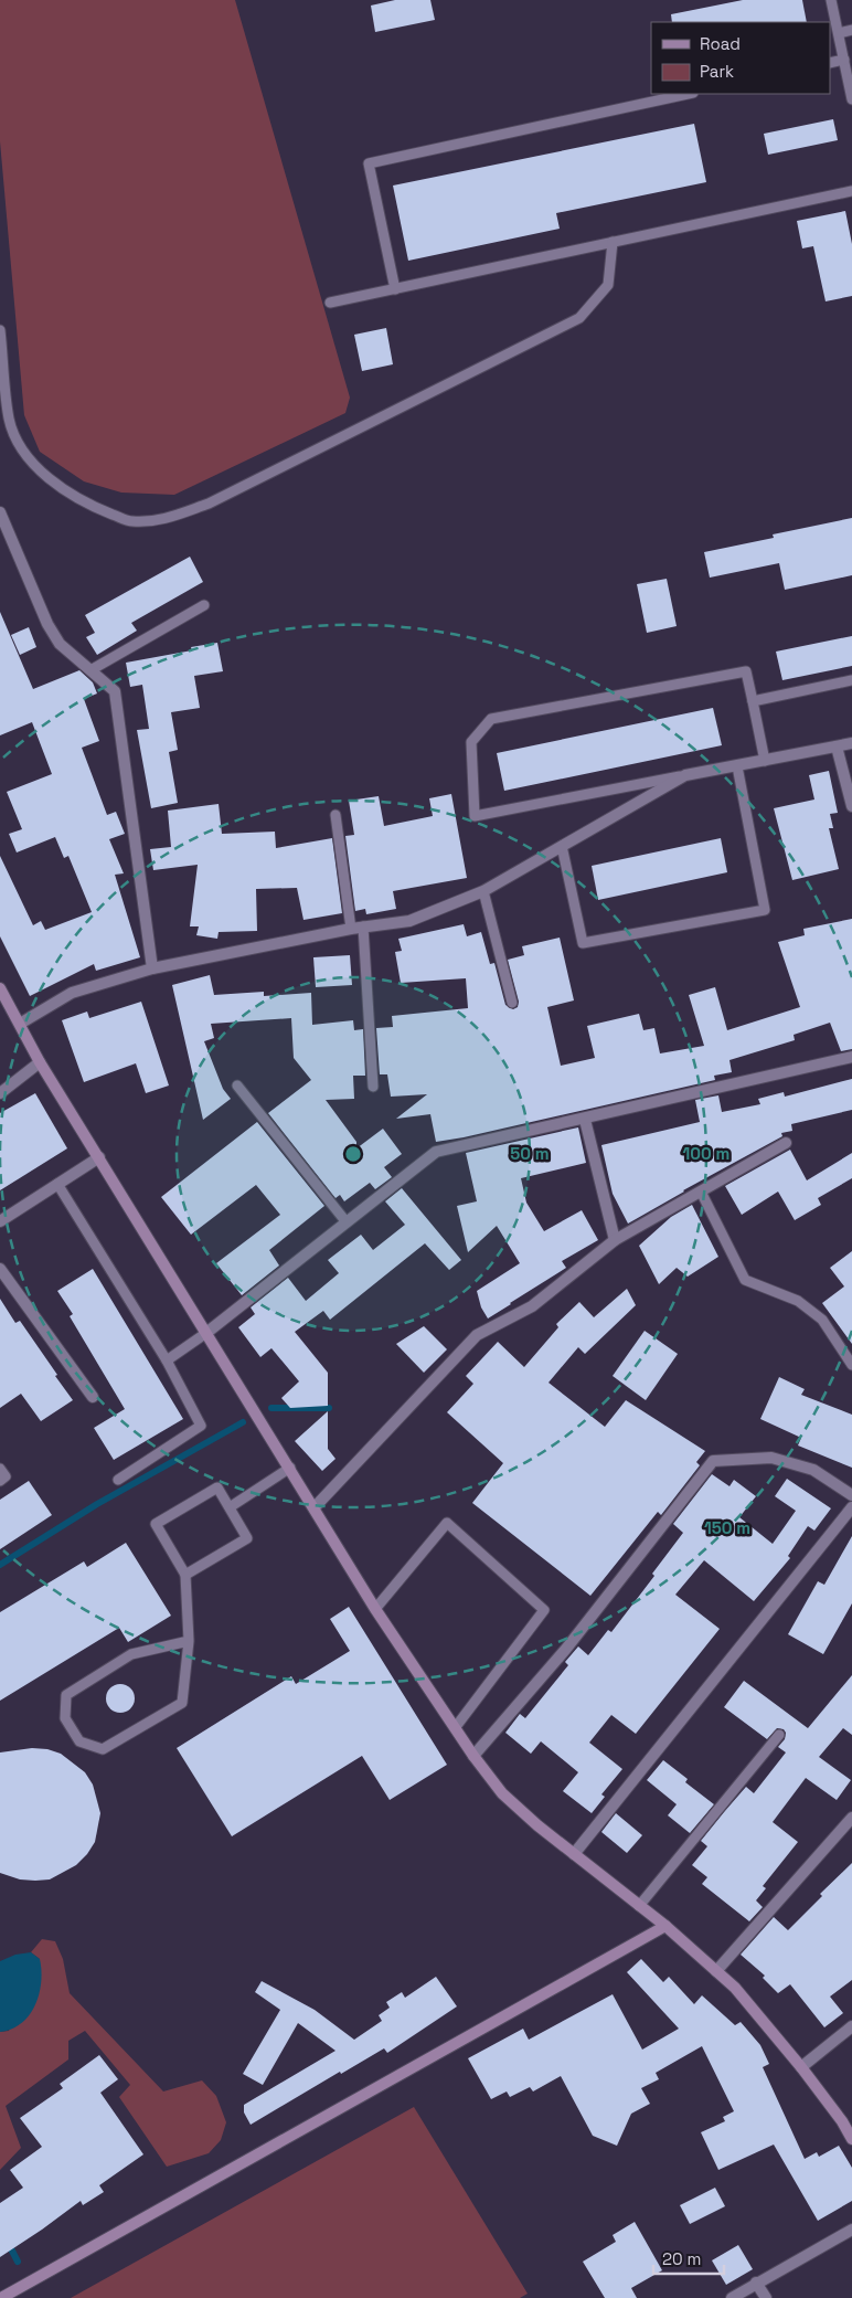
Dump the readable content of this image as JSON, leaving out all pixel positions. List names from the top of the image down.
{
  "legend": ["Road", "Park"],
  "scale_bar": "20 m",
  "rings": ["50 m", "100 m", "150 m"]
}
